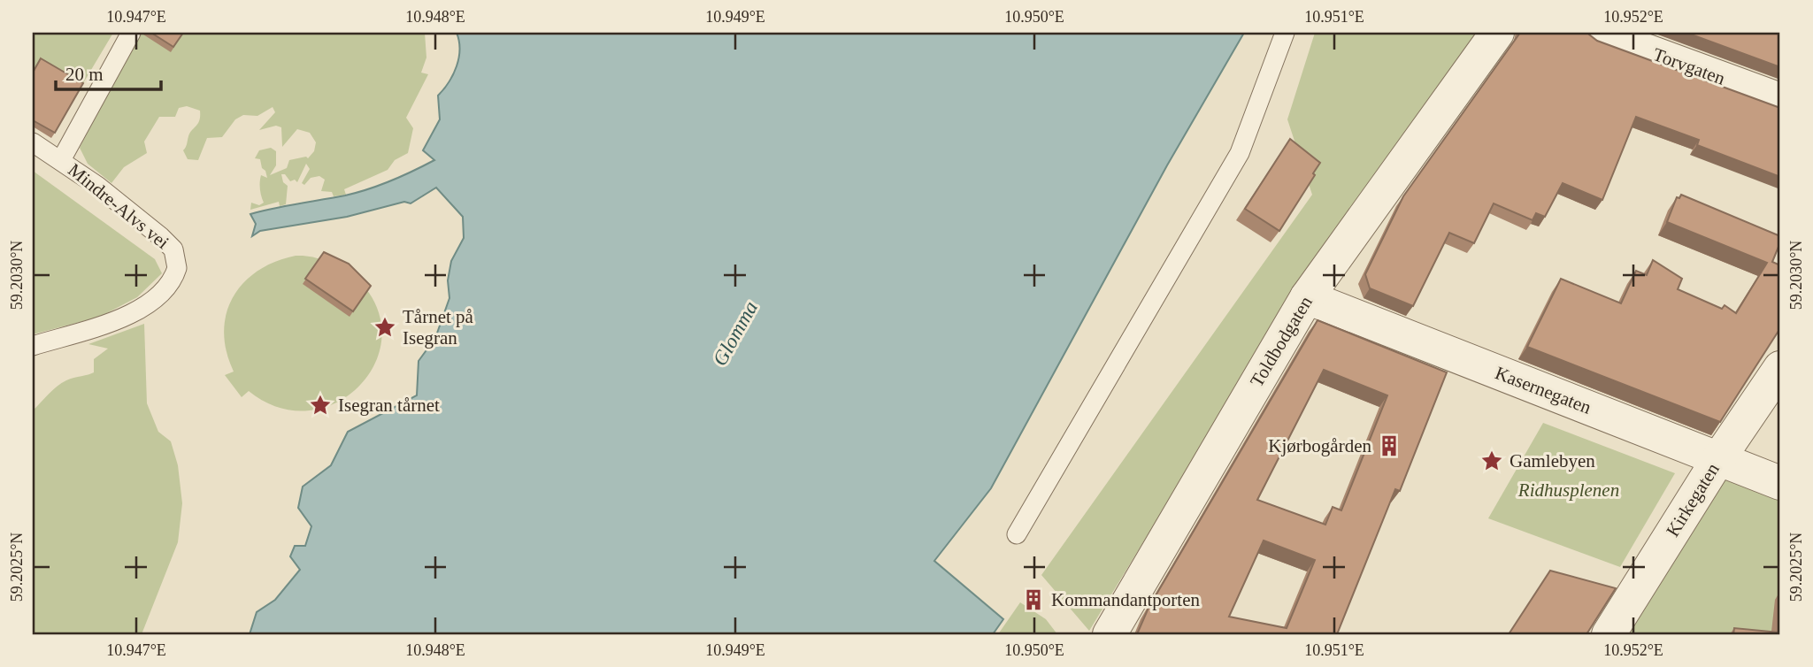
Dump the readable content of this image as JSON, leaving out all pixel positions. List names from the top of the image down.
{
  "streets": {
    "street": [
      "Torvgaten",
      "Toldbodgaten",
      "Kasernegaten",
      "Kirkegaten"
    ],
    "lane": ["Mindre-Alvs vei"]
  },
  "crossings": [
    ["Toldbodgaten", "Kasernegaten"],
    ["Kasernegaten", "Kirkegaten"]
  ],
  "water": ["Glomma"],
  "parks": ["Ridhusplenen"],
  "places": {
    "place": ["Tårnet på Isegran", "Isegran tårnet", "Gamlebyen"],
    "building": ["Kjørbogården", "Kommandantporten"]
  },
  "scale_bar": "20 m",
  "coordinates": [
    "10.947°E",
    "10.948°E",
    "10.949°E",
    "10.950°E",
    "10.951°E",
    "10.952°E",
    "59.2030°N",
    "59.2025°N"
  ]
}
